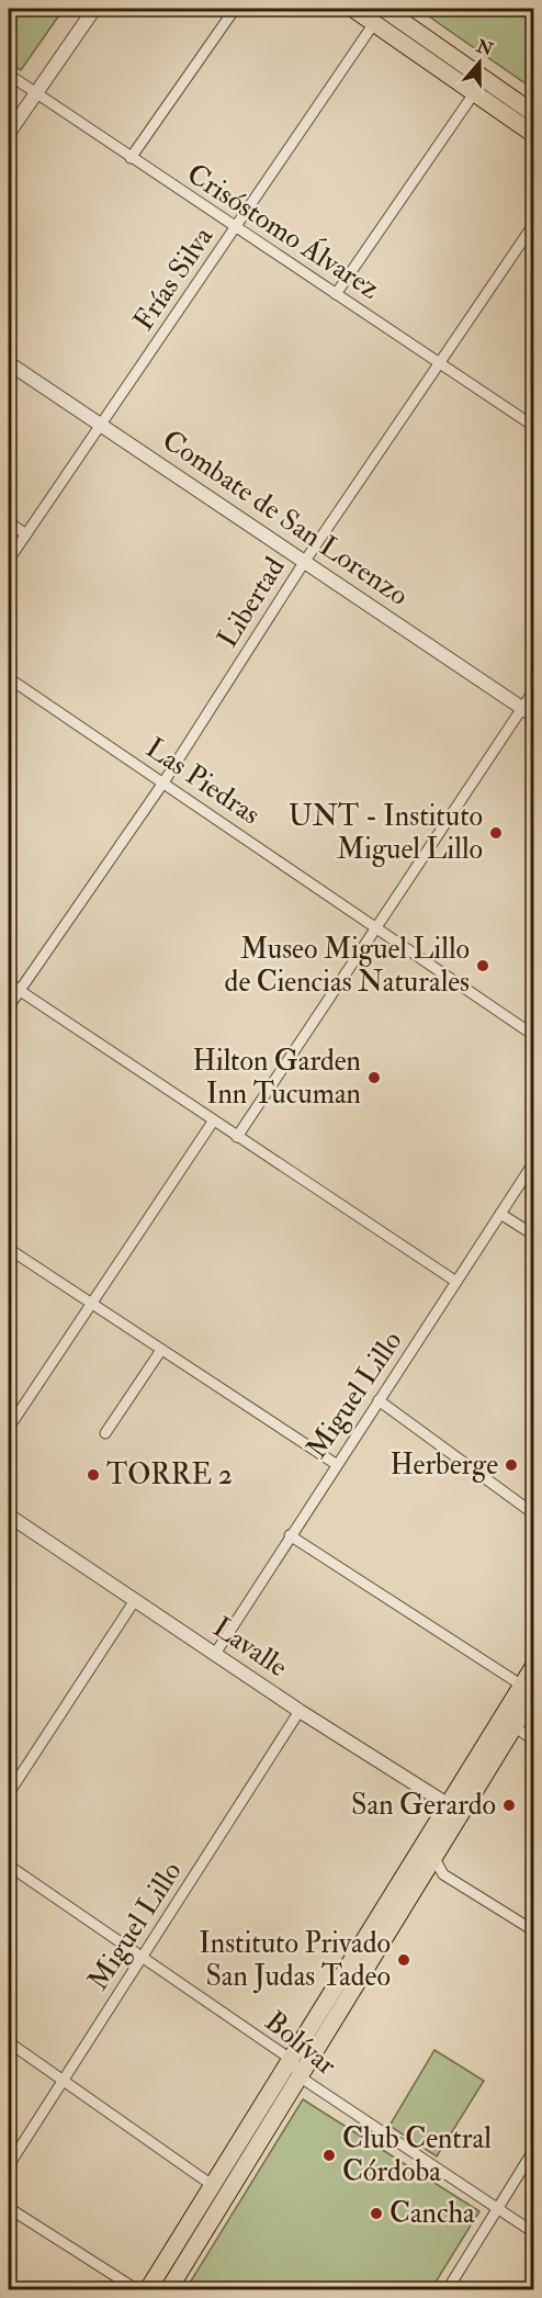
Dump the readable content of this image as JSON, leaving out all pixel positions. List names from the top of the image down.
{
  "streets": {
    "street": [
      "Crisóstomo Álvarez",
      "Frías Silva",
      "Combate de San Lorenzo",
      "Libertad",
      "Las Piedras",
      "Miguel Lillo",
      "Lavalle",
      "Bolívar"
    ]
  },
  "crossings": [
    ["Crisóstomo Álvarez", "Frías Silva"],
    ["Crisóstomo Álvarez", "Libertad"],
    ["Frías Silva", "Combate de San Lorenzo"],
    ["Combate de San Lorenzo", "Libertad"],
    ["Libertad", "Las Piedras"],
    ["Miguel Lillo", "Lavalle"],
    ["Miguel Lillo", "Bolívar"]
  ],
  "places": [
    "UNT - Instituto Miguel Lillo",
    "Museo Miguel Lillo de Ciencias Naturales",
    "Hilton Garden Inn Tucuman",
    "Herberge",
    "TORRE 2",
    "San Gerardo",
    "Instituto Privado San Judas Tadeo",
    "Club Central Córdoba",
    "Cancha"
  ],
  "north": "top"
}
